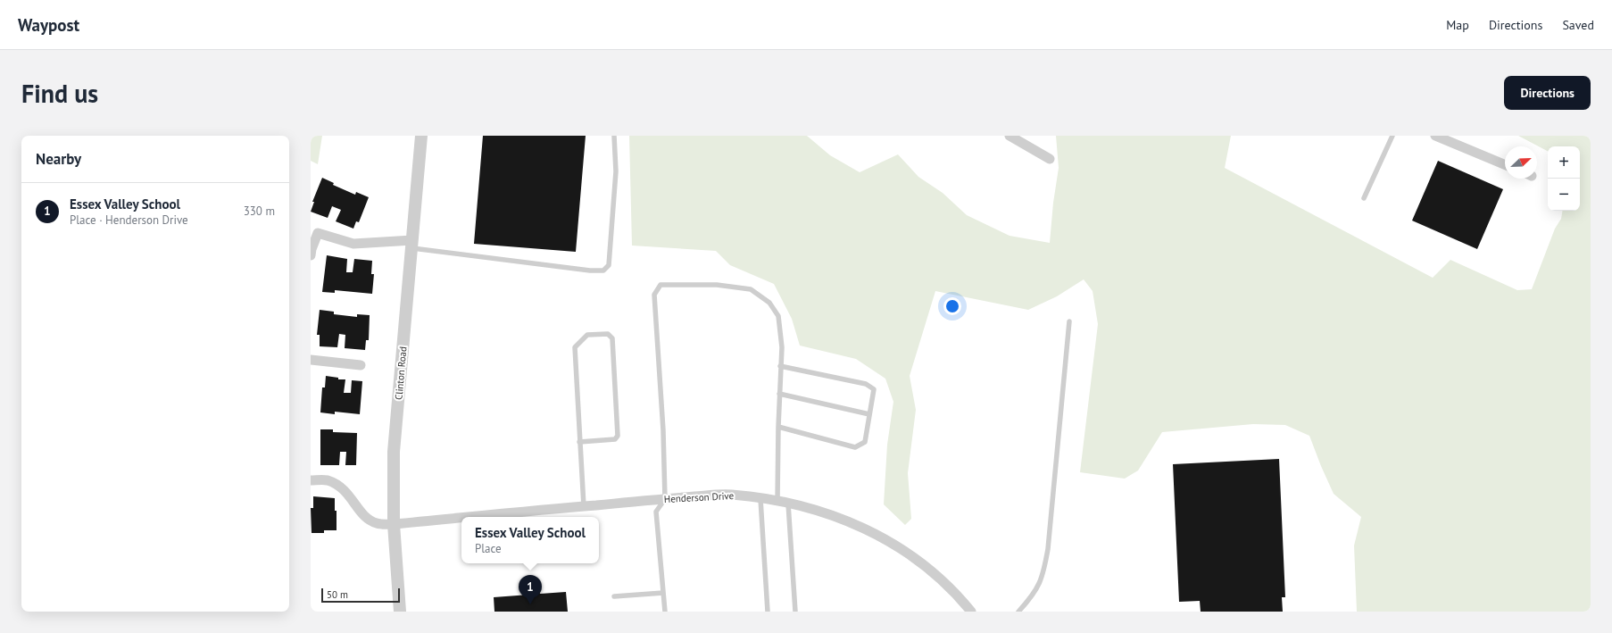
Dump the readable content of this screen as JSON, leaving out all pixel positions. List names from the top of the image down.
{
  "streets": {
    "street": ["Clinton Road", "Henderson Drive"]
  },
  "crossings": [
    ["Clinton Road", "Henderson Drive"]
  ],
  "scale_bar": "50 m",
  "north": "top right",
  "page": {
    "header": "Waypost",
    "nav": ["Map", "Directions", "Saved"],
    "buttons": "Directions",
    "title": "Find us",
    "heading": "Nearby",
    "map_buttons": ["+", "−"],
    "list": [
      {
        "mark": "1",
        "name": "Essex Valley School",
        "note": "Place · Henderson Drive",
        "value": "330 m"
      }
    ],
    "popup": ["Essex Valley School", "Place"],
    "pins": "1",
    "scale": "50 m"
  }
}
